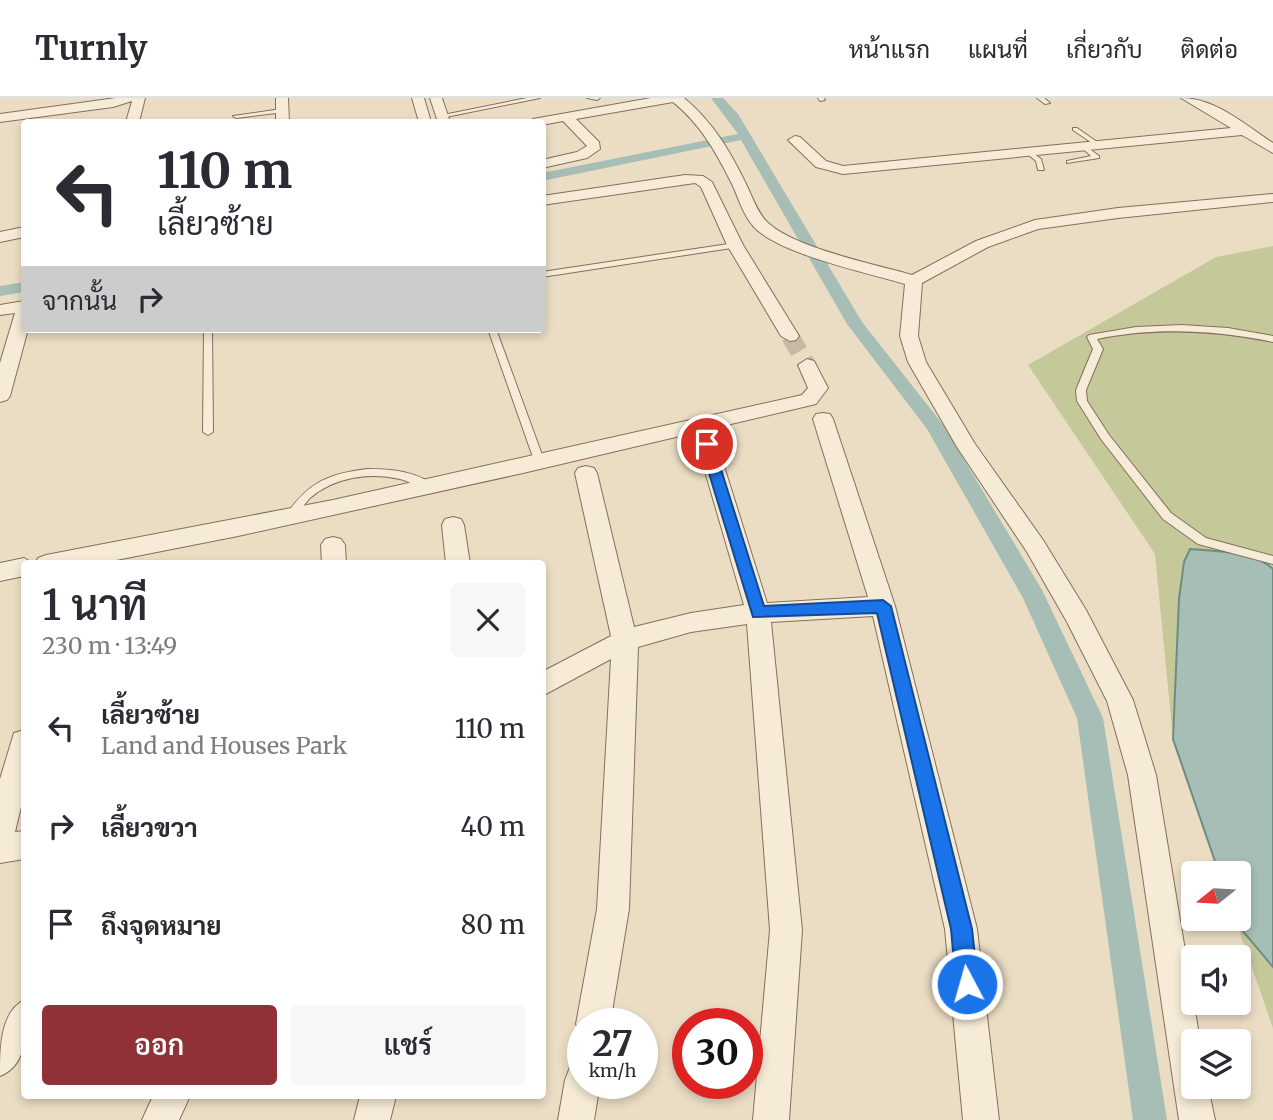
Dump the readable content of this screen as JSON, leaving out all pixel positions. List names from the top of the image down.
{
  "north": "left",
  "page": {
    "header": "Turnly",
    "nav": [
      "หน้าแรก",
      "แผนที่",
      "เกี่ยวกับ",
      "ติดต่อ"
    ],
    "turn": ["110 m", "เลี้ยวซ้าย"],
    "then": "จากนั้น",
    "heading": ["1 นาที", "230 m · 13:49"],
    "list": [
      {
        "name": "เลี้ยวซ้าย",
        "note": "Land and Houses Park",
        "value": "110 m"
      },
      {
        "name": "เลี้ยวขวา",
        "value": "40 m"
      },
      {
        "name": "ถึงจุดหมาย",
        "value": "80 m"
      }
    ],
    "buttons": ["ออก", "แชร์"],
    "speed": "27 km/h",
    "limit": "30"
  }
}
